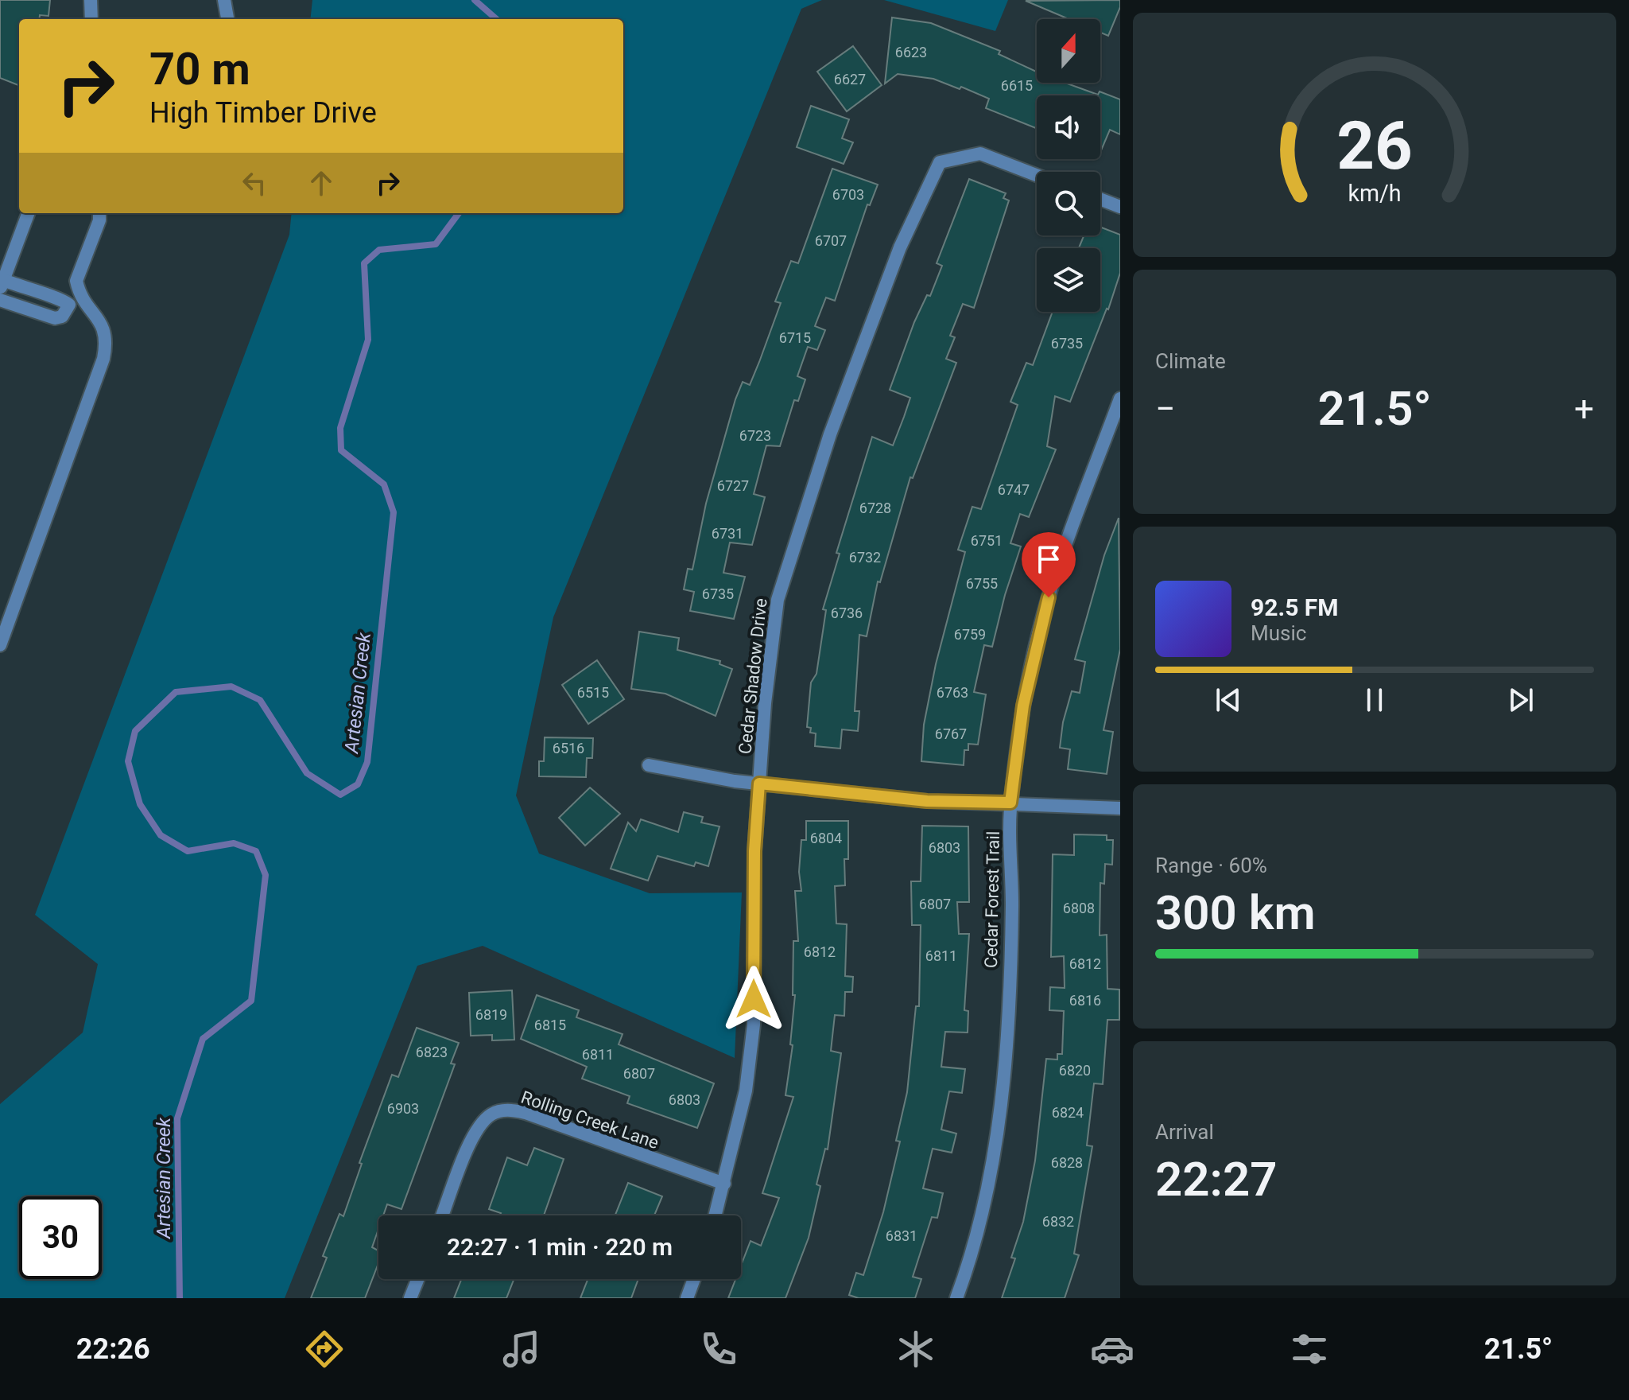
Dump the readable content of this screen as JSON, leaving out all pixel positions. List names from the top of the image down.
{
  "streets": {
    "street": ["Cedar Shadow Drive", "Cedar Forest Trail", "Rolling Creek Lane"]
  },
  "crossings": [
    ["Cedar Shadow Drive", "Rolling Creek Lane"]
  ],
  "water": ["Artesian Creek"],
  "house_numbers": [
    "6623",
    "6627",
    "6615",
    "6703",
    "6707",
    "6715",
    "6735",
    "6723",
    "6727",
    "6747",
    "6728",
    "6731",
    "6751",
    "6732",
    "6755",
    "6735",
    "6736",
    "6759",
    "6515",
    "6763",
    "6767",
    "6516",
    "6804",
    "6803",
    "6807",
    "6808",
    "6812",
    "6811",
    "6812",
    "6816",
    "6819",
    "6815",
    "6823",
    "6811",
    "6820",
    "6807",
    "6803",
    "6903",
    "6824",
    "6828",
    "6832",
    "6831"
  ],
  "north": "top",
  "page": {
    "turn": ["70 m", "High Timber Drive"],
    "tile": [
      "Climate",
      ["Range · 60%", "300 km"],
      ["Arrival", "22:27"]
    ],
    "heat": ["−", "21.5°", "+"],
    "song": ["92.5 FM", "Music"],
    "limit": "30",
    "trip": "22:27 · 1 min · 220 m",
    "tabs": ["22:26", "21.5°"],
    "gauge": ["26", "km/h"]
  }
}
